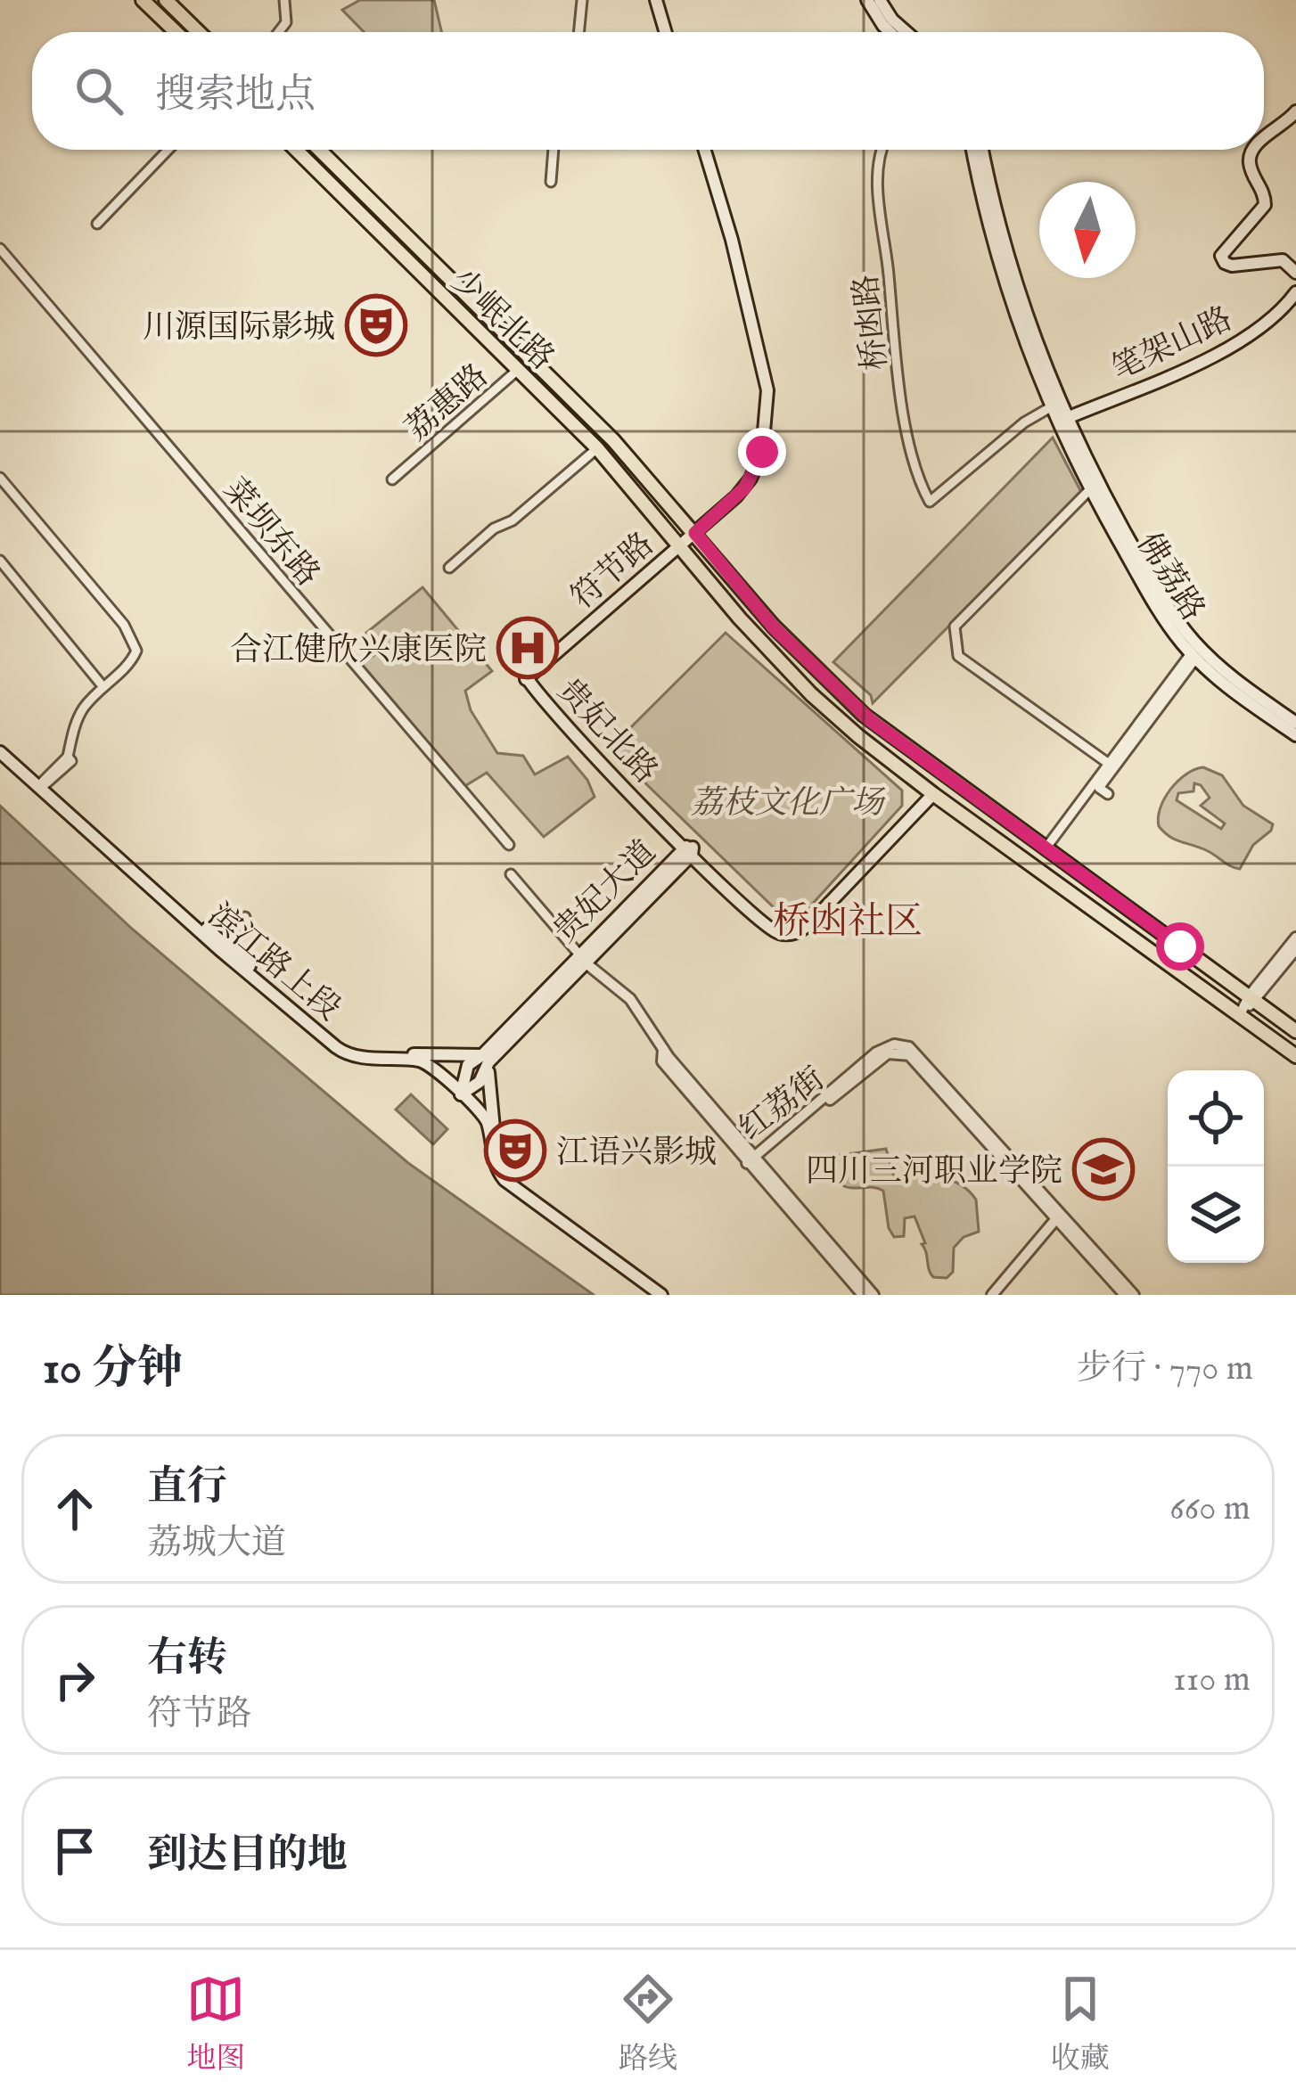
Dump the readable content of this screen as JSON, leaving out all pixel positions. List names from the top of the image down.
{
  "streets": {
    "main road": [
      "少岷北路",
      "笔架山路",
      "符节路",
      "佛荔路",
      "贵妃北路",
      "贵妃大道",
      "滨江路上段"
    ],
    "street": [
      "桥凼路",
      "荔惠路",
      "菜坝东路",
      "红荔街"
    ]
  },
  "crossings": [
    ["少岷北路", "荔惠路"],
    ["少岷北路", "符节路"],
    ["少岷北路", "贵妃北路"],
    ["桥凼路", "佛荔路"],
    ["笔架山路", "佛荔路"],
    ["符节路", "贵妃北路"],
    ["贵妃北路", "贵妃大道"],
    ["贵妃大道", "滨江路上段"]
  ],
  "districts": ["桥凼社区"],
  "parks": ["荔枝文化广场"],
  "places": {
    "theatre": ["川源国际影城", "江语兴影城"],
    "hospital": ["合江健欣兴康医院"],
    "school or university": ["四川三河职业学院"]
  },
  "north": "bottom",
  "page": {
    "search": "搜索地点",
    "heading": ["10 分钟", "步行 · 770 m"],
    "list": [
      ["直行", "荔城大道", "660 m"],
      ["右转", "符节路", "110 m"],
      "到达目的地"
    ],
    "nav": ["地图", "路线", "收藏"]
  }
}
